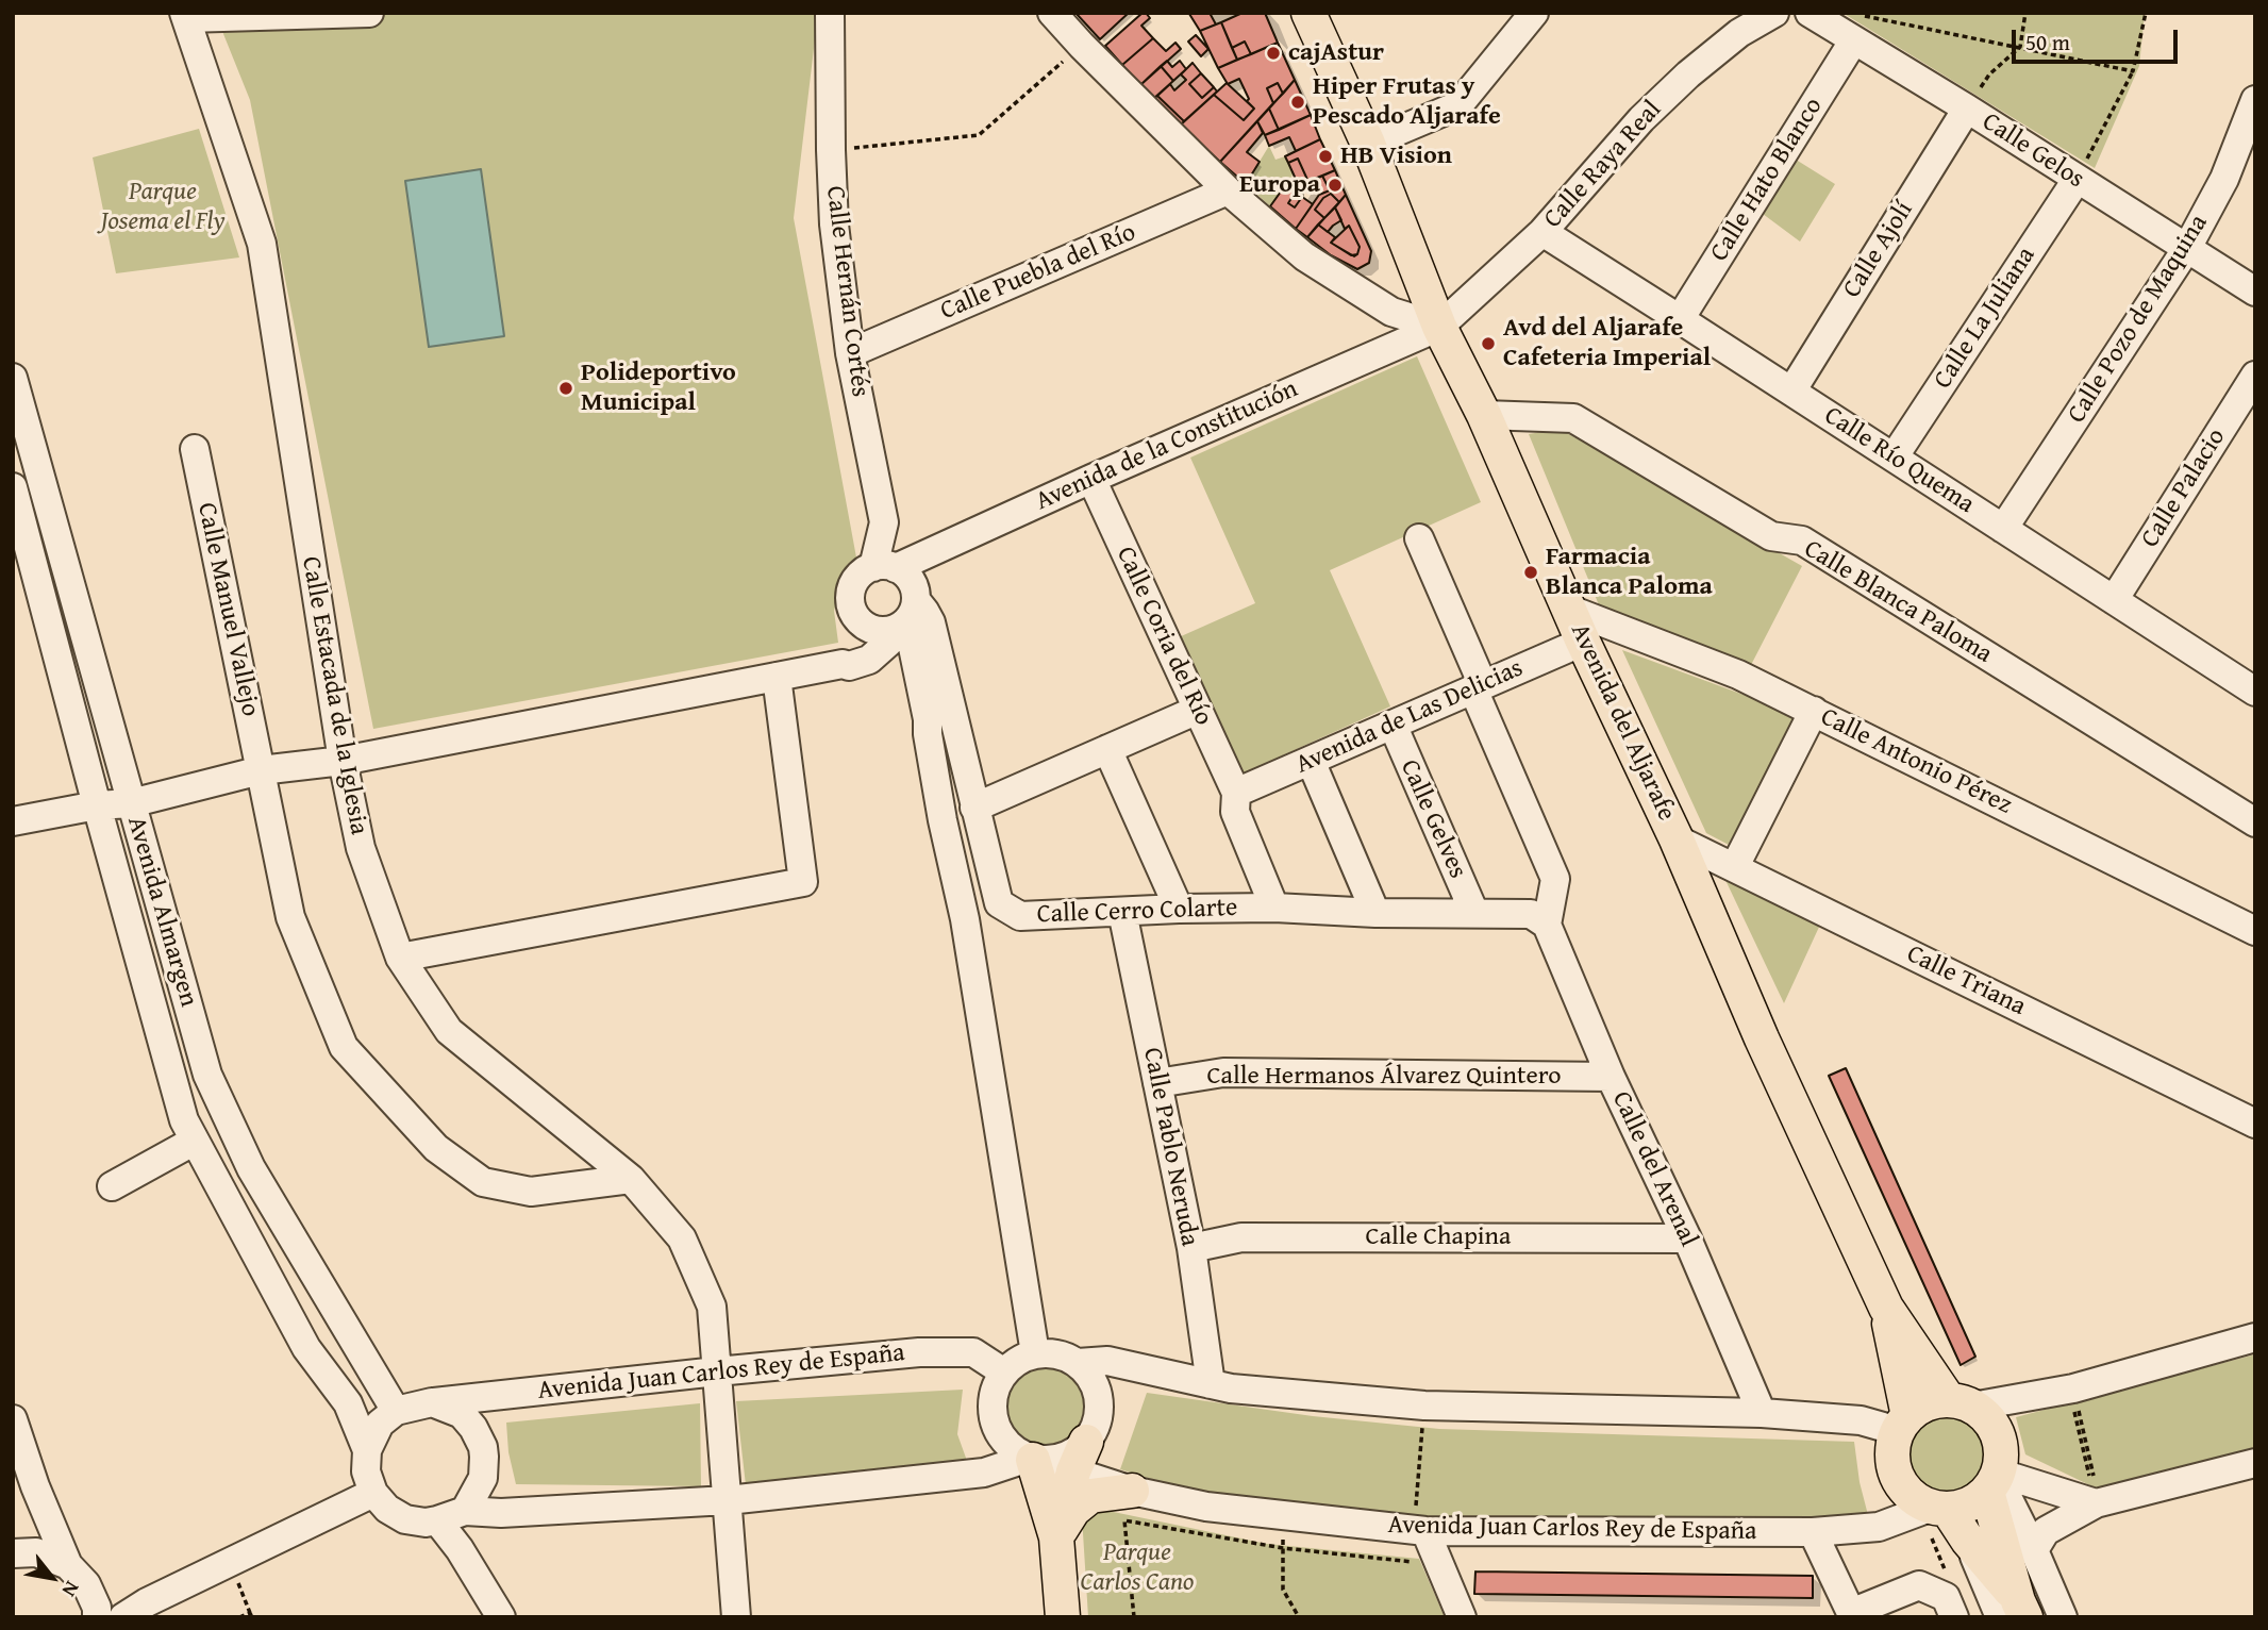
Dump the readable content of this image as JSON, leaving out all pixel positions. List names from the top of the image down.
{
  "streets": {
    "main road": ["Avenida del Aljarafe"],
    "street": [
      "Calle Gelos",
      "Calle Raya Real",
      "Calle Hato Blanco",
      "Calle Ajolí",
      "Calle Puebla del Río",
      "Calle Hernán Cortés",
      "Calle La Juliana",
      "Calle Pozo de Maquina",
      "Avenida de la Constitución",
      "Calle Río Quema",
      "Calle Palacio",
      "Calle Blanca Paloma",
      "Calle Manuel Vallejo",
      "Calle Coria del Río",
      "Calle Estacada de la Iglesia",
      "Avenida de Las Delicias",
      "Calle Antonio Pérez",
      "Calle Gelves",
      "Avenida Almargen",
      "Calle Cerro Colarte",
      "Calle Triana",
      "Calle Hermanos Álvarez Quintero",
      "Calle Pablo Neruda",
      "Calle del Arenal",
      "Calle Chapina",
      "Avenida Juan Carlos Rey de España"
    ]
  },
  "crossings": [
    ["Calle Gelos", "Calle Hato Blanco"],
    ["Calle Gelos", "Calle Ajolí"],
    ["Calle Gelos", "Calle La Juliana"],
    ["Calle Gelos", "Calle Pozo de Maquina"],
    ["Calle Raya Real", "Avenida de la Constitución"],
    ["Calle Raya Real", "Calle Río Quema"],
    ["Calle Raya Real", "Avenida del Aljarafe"],
    ["Calle Hato Blanco", "Calle Río Quema"],
    ["Calle Ajolí", "Calle Río Quema"],
    ["Calle Puebla del Río", "Calle Hernán Cortés"],
    ["Calle Hernán Cortés", "Avenida de la Constitución"],
    ["Calle Hernán Cortés", "Calle Cerro Colarte"],
    ["Calle La Juliana", "Calle Río Quema"],
    ["Calle Pozo de Maquina", "Calle Río Quema"],
    ["Avenida de la Constitución", "Calle Coria del Río"],
    ["Avenida de la Constitución", "Avenida del Aljarafe"],
    ["Avenida de la Constitución", "Calle Cerro Colarte"],
    ["Calle Río Quema", "Calle Palacio"],
    ["Calle Blanca Paloma", "Avenida del Aljarafe"],
    ["Calle Manuel Vallejo", "Calle Estacada de la Iglesia"],
    ["Calle Coria del Río", "Avenida de Las Delicias"],
    ["Calle Coria del Río", "Calle Cerro Colarte"],
    ["Calle Estacada de la Iglesia", "Avenida Juan Carlos Rey de España"],
    ["Avenida de Las Delicias", "Avenida del Aljarafe"],
    ["Avenida de Las Delicias", "Calle Gelves"],
    ["Avenida del Aljarafe", "Calle Antonio Pérez"],
    ["Avenida del Aljarafe", "Calle Triana"],
    ["Avenida del Aljarafe", "Avenida Juan Carlos Rey de España"],
    ["Calle Gelves", "Calle Cerro Colarte"],
    ["Avenida Almargen", "Avenida Juan Carlos Rey de España"],
    ["Calle Cerro Colarte", "Calle Pablo Neruda"],
    ["Calle Cerro Colarte", "Calle del Arenal"],
    ["Calle Hermanos Álvarez Quintero", "Calle Pablo Neruda"],
    ["Calle Hermanos Álvarez Quintero", "Calle del Arenal"],
    ["Calle Pablo Neruda", "Calle Chapina"],
    ["Calle del Arenal", "Calle Chapina"]
  ],
  "parks": ["Parque Josema el Fly", "Parque Carlos Cano"],
  "places": [
    "cajAstur",
    "Hiper Frutas y Pescado Aljarafe",
    "HB Vision",
    "Europa",
    "Avd del Aljarafe Cafeteria Imperial",
    "Polideportivo Municipal",
    "Farmacia Blanca Paloma"
  ],
  "scale_bar": "50 m",
  "north": "bottom right"
}
